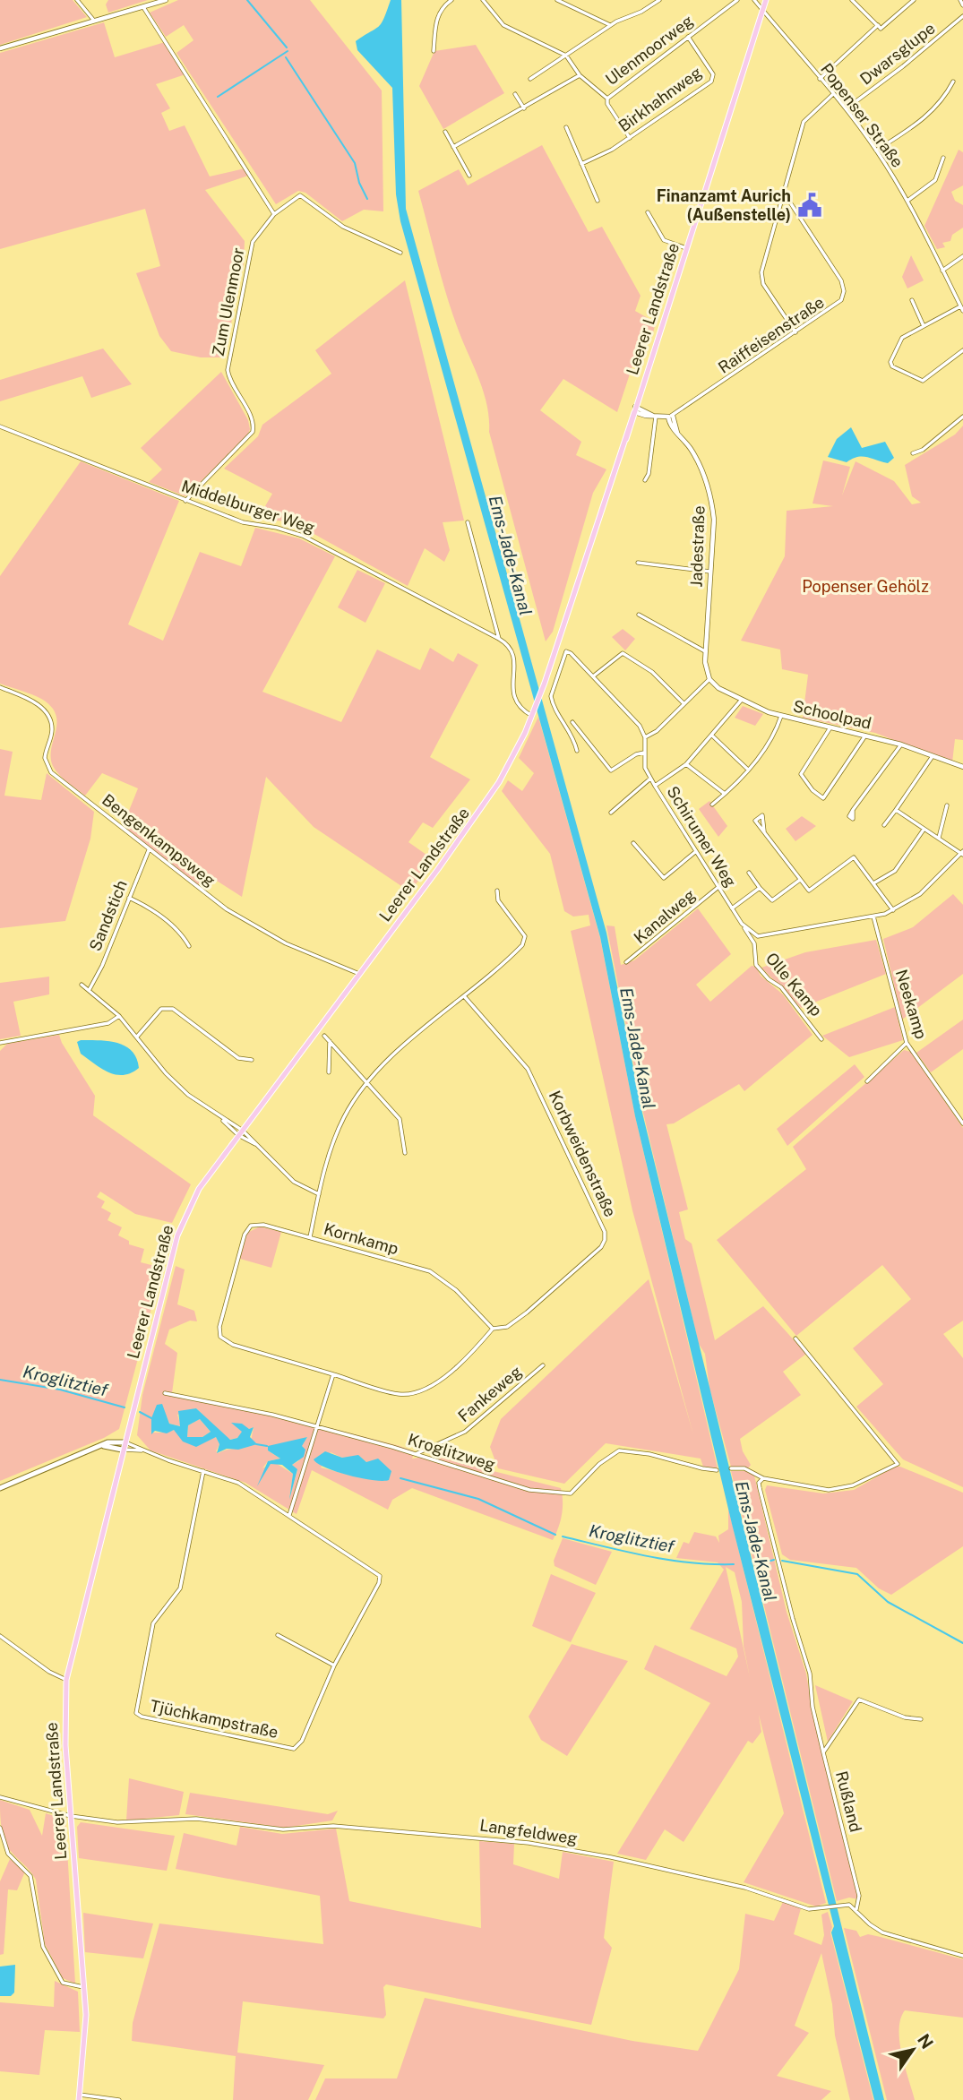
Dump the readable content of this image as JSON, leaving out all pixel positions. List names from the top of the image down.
{
  "streets": {
    "main road": ["Leerer Landstraße"],
    "street": [
      "Ulenmoorweg",
      "Dwarsglupe",
      "Birkhahnweg",
      "Popenser Straße",
      "Zum Ulenmoor",
      "Raiffeisenstraße",
      "Middelburger Weg",
      "Jadestraße",
      "Schoolpad",
      "Schirumer Weg",
      "Bengenkampsweg",
      "Sandstich",
      "Kanalweg",
      "Olle Kamp",
      "Neekamp",
      "Korbweidenstraße",
      "Kornkamp",
      "Fankeweg",
      "Kroglitzweg",
      "Tjüchkampstraße",
      "Rußland",
      "Langfeldweg"
    ]
  },
  "crossings": [
    ["Ulenmoorweg", "Birkhahnweg"],
    ["Dwarsglupe", "Popenser Straße"],
    ["Popenser Straße", "Leerer Landstraße"],
    ["Zum Ulenmoor", "Middelburger Weg"],
    ["Leerer Landstraße", "Bengenkampsweg"],
    ["Leerer Landstraße", "Tjüchkampstraße"],
    ["Leerer Landstraße", "Langfeldweg"],
    ["Raiffeisenstraße", "Jadestraße"],
    ["Jadestraße", "Schoolpad"],
    ["Schirumer Weg", "Kanalweg"],
    ["Schirumer Weg", "Olle Kamp"],
    ["Bengenkampsweg", "Sandstich"],
    ["Korbweidenstraße", "Kornkamp"],
    ["Fankeweg", "Kroglitzweg"],
    ["Rußland", "Langfeldweg"]
  ],
  "water": ["Ems-Jade-Kanal", "Kroglitztief"],
  "parks": ["Popenser Gehölz"],
  "places": {
    "public building": ["Finanzamt Aurich (Außenstelle)"]
  },
  "north": "top right"
}
